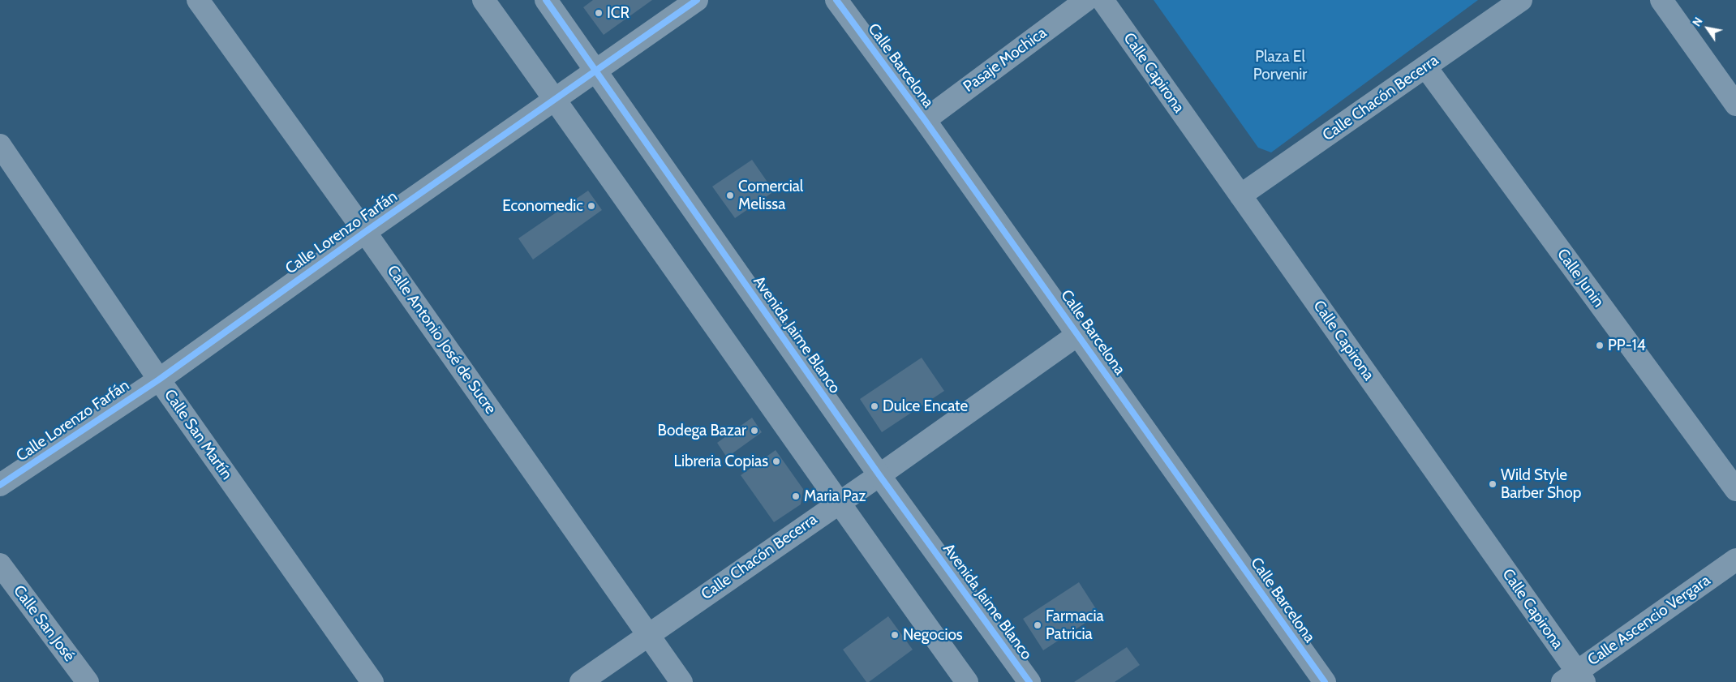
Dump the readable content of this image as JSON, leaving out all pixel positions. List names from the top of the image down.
{
  "streets": {
    "street": [
      "Pasaje Mochica",
      "Calle Barcelona",
      "Calle Capirona",
      "Calle Chacón Becerra",
      "Calle Lorenzo Farfán",
      "Calle Junin",
      "Avenida Jaime Blanco",
      "Calle Antonio José de Sucre",
      "Calle San Martín",
      "Calle Ascencio Vergara",
      "Calle San José"
    ]
  },
  "crossings": [
    ["Pasaje Mochica", "Calle Barcelona"],
    ["Calle Barcelona", "Calle Chacón Becerra"],
    ["Calle Capirona", "Calle Chacón Becerra"],
    ["Calle Capirona", "Calle Ascencio Vergara"],
    ["Calle Chacón Becerra", "Calle Junin"],
    ["Calle Chacón Becerra", "Avenida Jaime Blanco"],
    ["Calle Chacón Becerra", "Calle Antonio José de Sucre"],
    ["Calle Lorenzo Farfán", "Avenida Jaime Blanco"],
    ["Calle Lorenzo Farfán", "Calle Antonio José de Sucre"],
    ["Calle Lorenzo Farfán", "Calle San Martín"]
  ],
  "parks": ["Plaza El Porvenir"],
  "places": [
    "ICR",
    "Comercial Melissa",
    "Economedic",
    "PP-14",
    "Dulce Encate",
    "Bodega Bazar",
    "Libreria Copias",
    "Wild Style Barber Shop",
    "Maria Paz",
    "Farmacia Patricia",
    "Negocios"
  ],
  "north": "top left"
}
